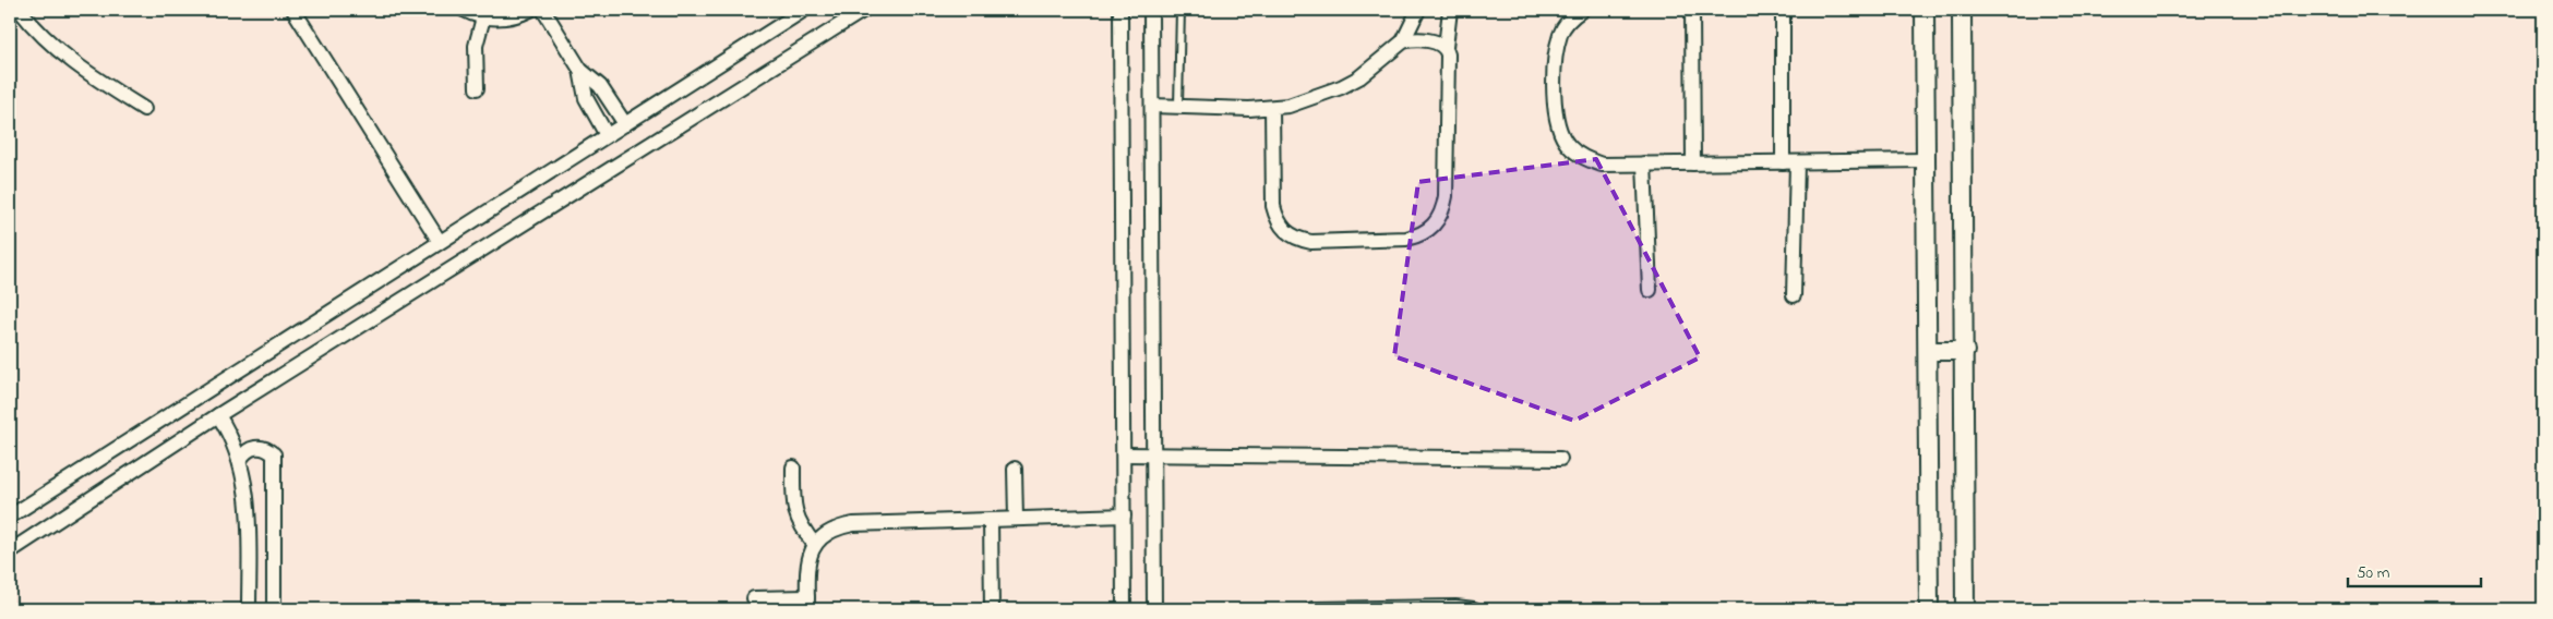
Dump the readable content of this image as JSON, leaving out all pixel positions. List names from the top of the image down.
{
  "scale_bar": "50 m"
}
